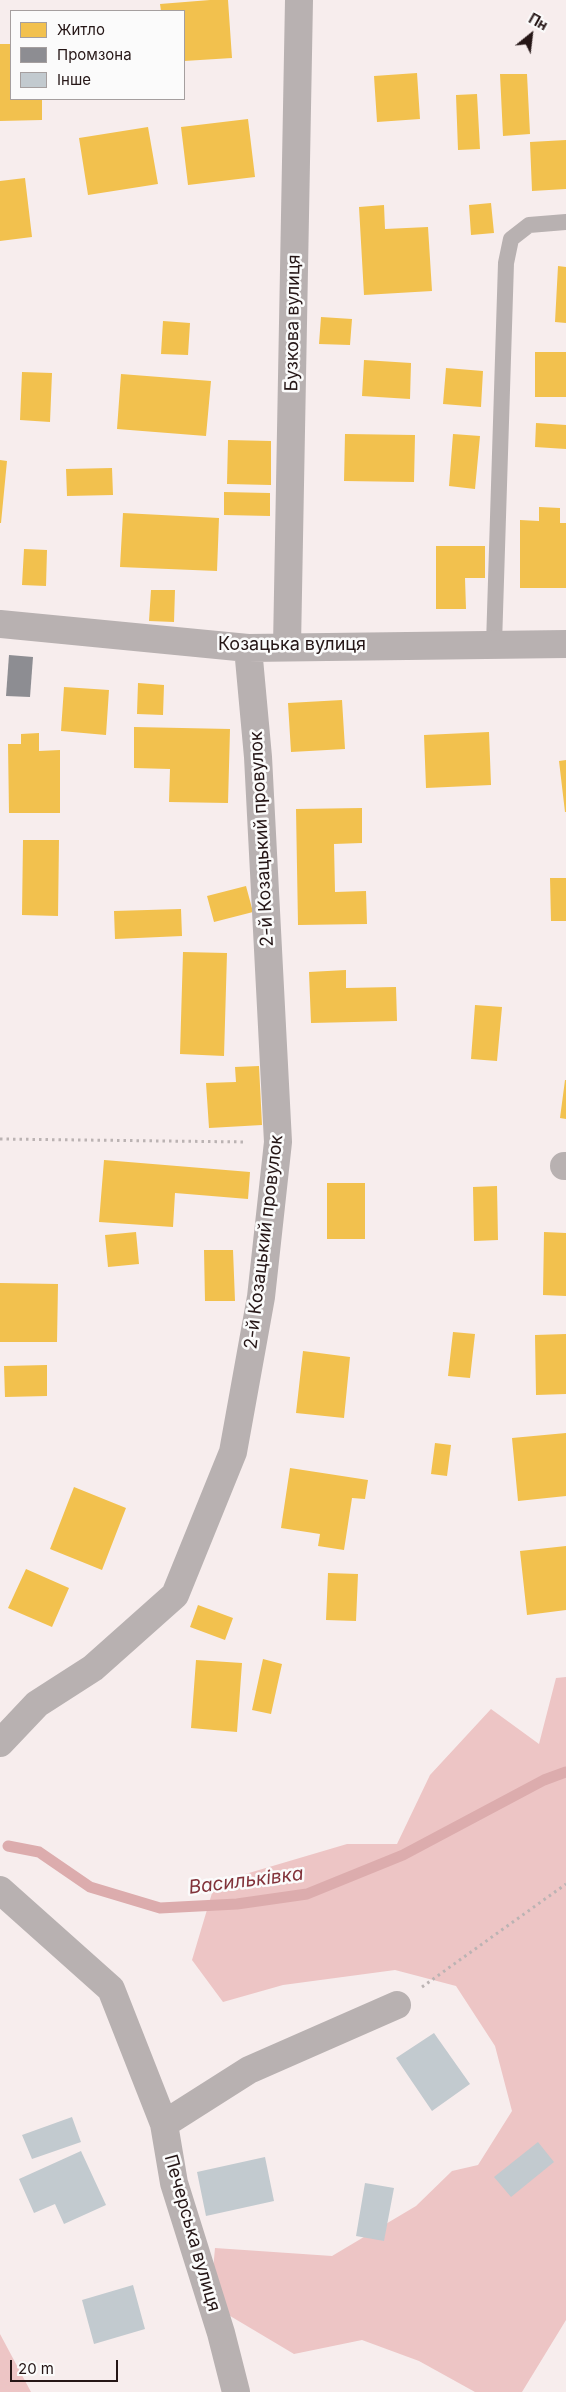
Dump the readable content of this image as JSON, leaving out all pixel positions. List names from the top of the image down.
{
  "streets": {
    "street": [
      "Бузкова вулиця",
      "Козацька вулиця",
      "2-й Козацький провулок",
      "Печерська вулиця"
    ]
  },
  "crossings": [
    ["Бузкова вулиця", "Козацька вулиця"],
    ["Козацька вулиця", "2-й Козацький провулок"]
  ],
  "water": ["Васильківка"],
  "legend": ["Житло", "Промзона", "Інше"],
  "scale_bar": "20 m",
  "north": "top right"
}
